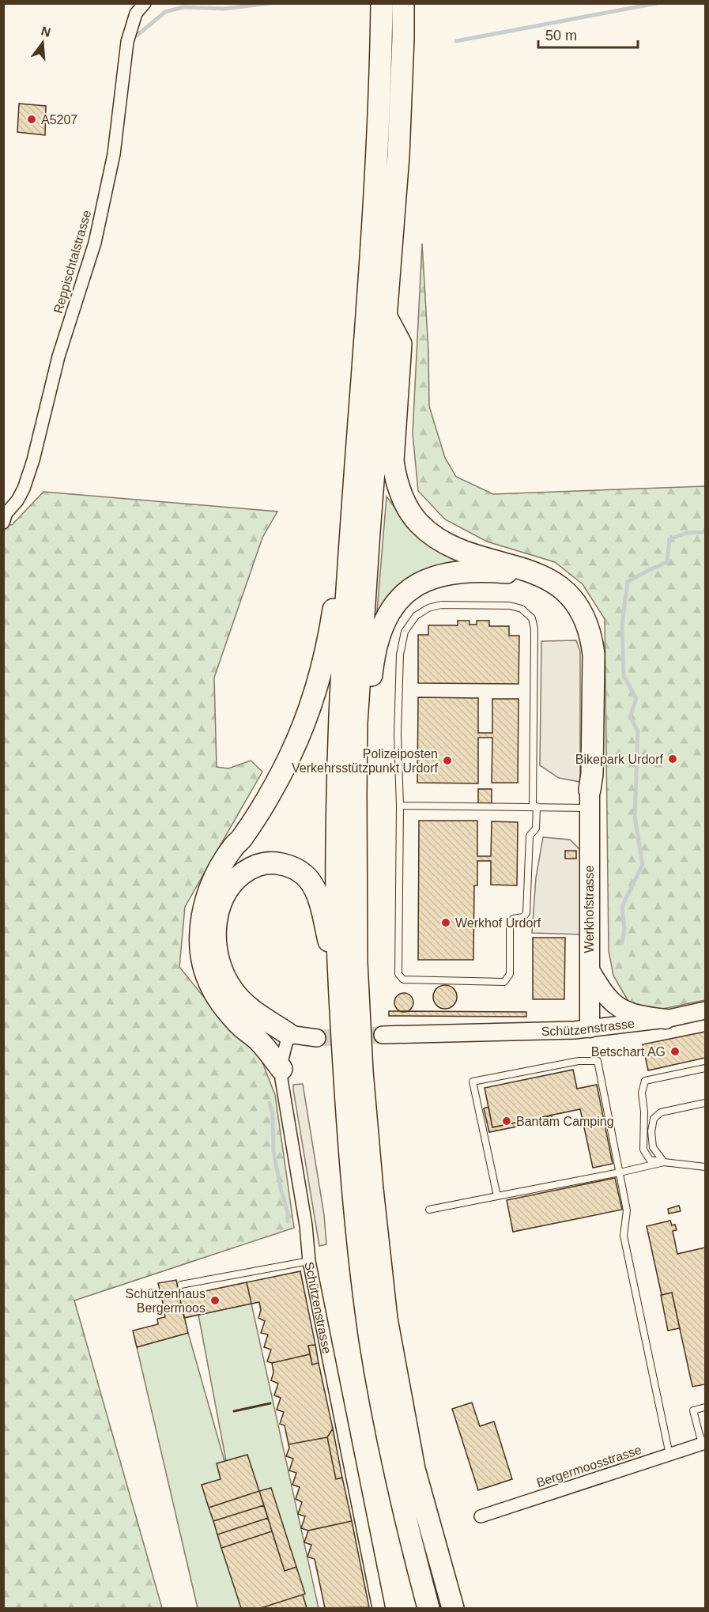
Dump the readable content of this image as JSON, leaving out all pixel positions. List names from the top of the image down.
{
  "streets": {
    "main road": ["Werkhofstrasse", "Schützenstrasse"],
    "street": ["Reppischtalstrasse", "Bergermoosstrasse"]
  },
  "crossings": [
    ["Werkhofstrasse", "Schützenstrasse"]
  ],
  "places": [
    "A5207",
    "Bikepark Urdorf",
    "Polizeiposten Verkehrsstützpunkt Urdorf",
    "Werkhof Urdorf",
    "Betschart AG",
    "Bantam Camping",
    "Schützenhaus Bergermoos"
  ],
  "scale_bar": "50 m",
  "north": "top"
}
